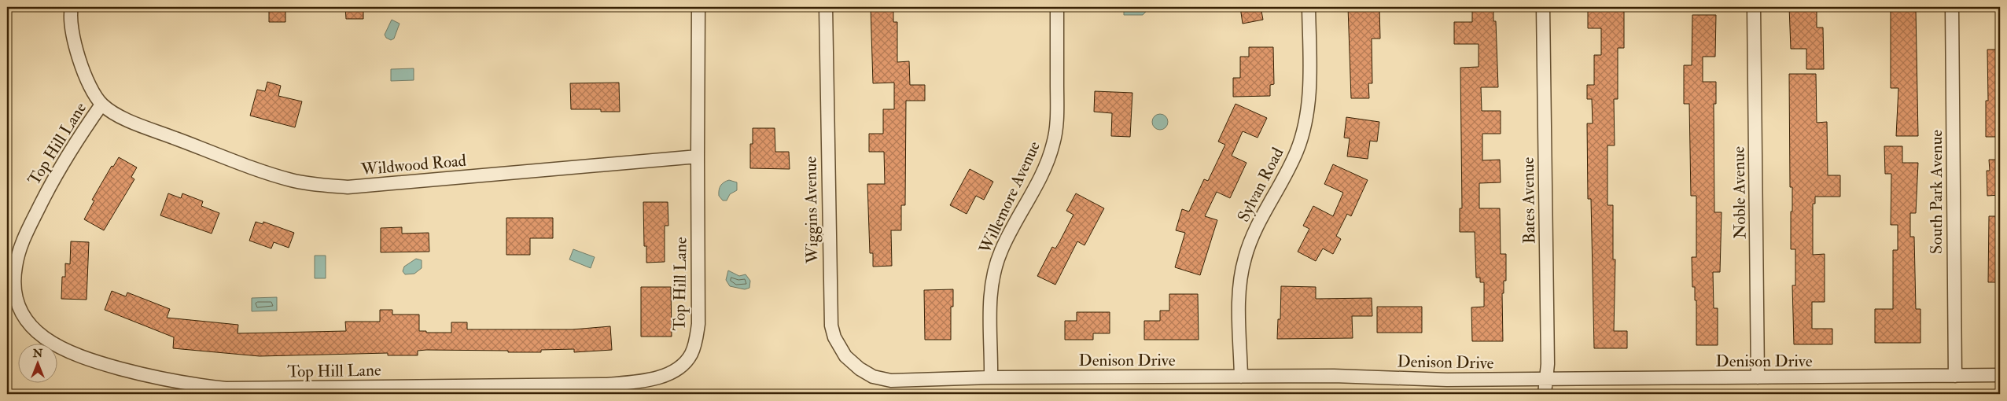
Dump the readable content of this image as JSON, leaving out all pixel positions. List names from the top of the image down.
{
  "streets": {
    "street": [
      "Top Hill Lane",
      "Wildwood Road",
      "Sylvan Road",
      "South Park Avenue",
      "Noble Avenue",
      "Willemore Avenue",
      "Bates Avenue",
      "Wiggins Avenue",
      "Denison Drive"
    ]
  },
  "crossings": [
    ["Top Hill Lane", "Wildwood Road"],
    ["Sylvan Road", "Denison Drive"],
    ["South Park Avenue", "Denison Drive"],
    ["Noble Avenue", "Denison Drive"],
    ["Willemore Avenue", "Denison Drive"],
    ["Bates Avenue", "Denison Drive"],
    ["Wiggins Avenue", "Denison Drive"]
  ],
  "north": "top"
}
